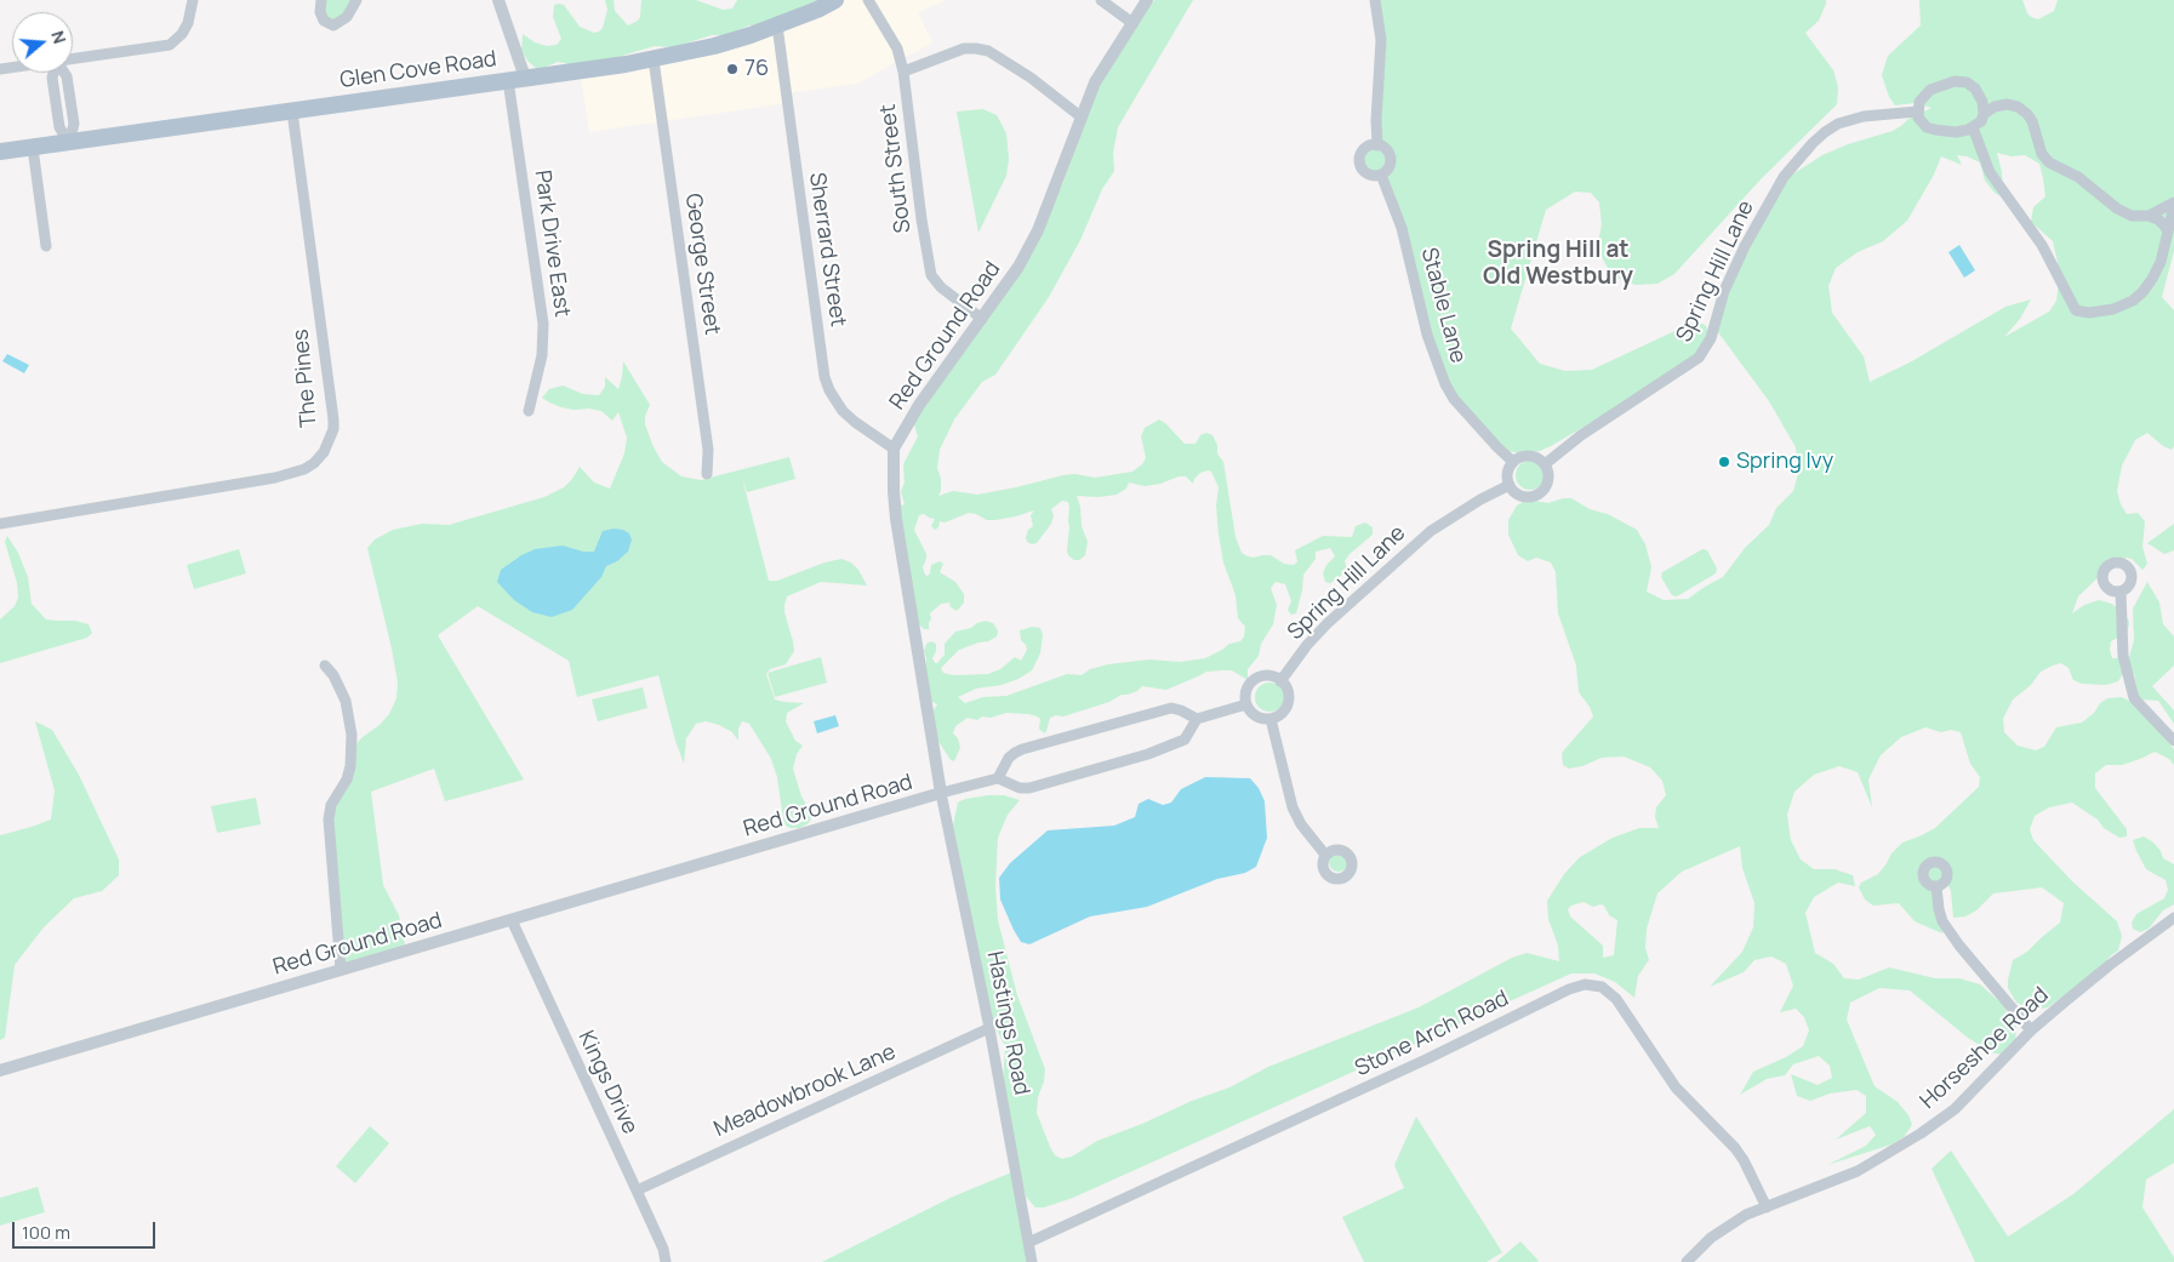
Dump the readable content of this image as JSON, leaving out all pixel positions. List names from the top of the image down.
{
  "streets": {
    "main road": ["Glen Cove Road"],
    "street": [
      "South Street",
      "Park Drive East",
      "Sherrard Street",
      "George Street",
      "Spring Hill Lane",
      "Stable Lane",
      "Red Ground Road",
      "The Pines",
      "Hastings Road",
      "Stone Arch Road",
      "Horseshoe Road",
      "Kings Drive",
      "Meadowbrook Lane"
    ]
  },
  "crossings": [
    ["Glen Cove Road", "Park Drive East"],
    ["Glen Cove Road", "Sherrard Street"],
    ["Glen Cove Road", "George Street"],
    ["Glen Cove Road", "The Pines"],
    ["South Street", "Red Ground Road"],
    ["Sherrard Street", "Red Ground Road"],
    ["Spring Hill Lane", "Stable Lane"],
    ["Red Ground Road", "Hastings Road"],
    ["Red Ground Road", "Kings Drive"],
    ["Hastings Road", "Stone Arch Road"],
    ["Hastings Road", "Meadowbrook Lane"],
    ["Stone Arch Road", "Horseshoe Road"],
    ["Kings Drive", "Meadowbrook Lane"]
  ],
  "districts": ["Spring Hill at Old Westbury"],
  "places": ["76", "Spring Ivy"],
  "scale_bar": "100 m",
  "north": "right"
}
